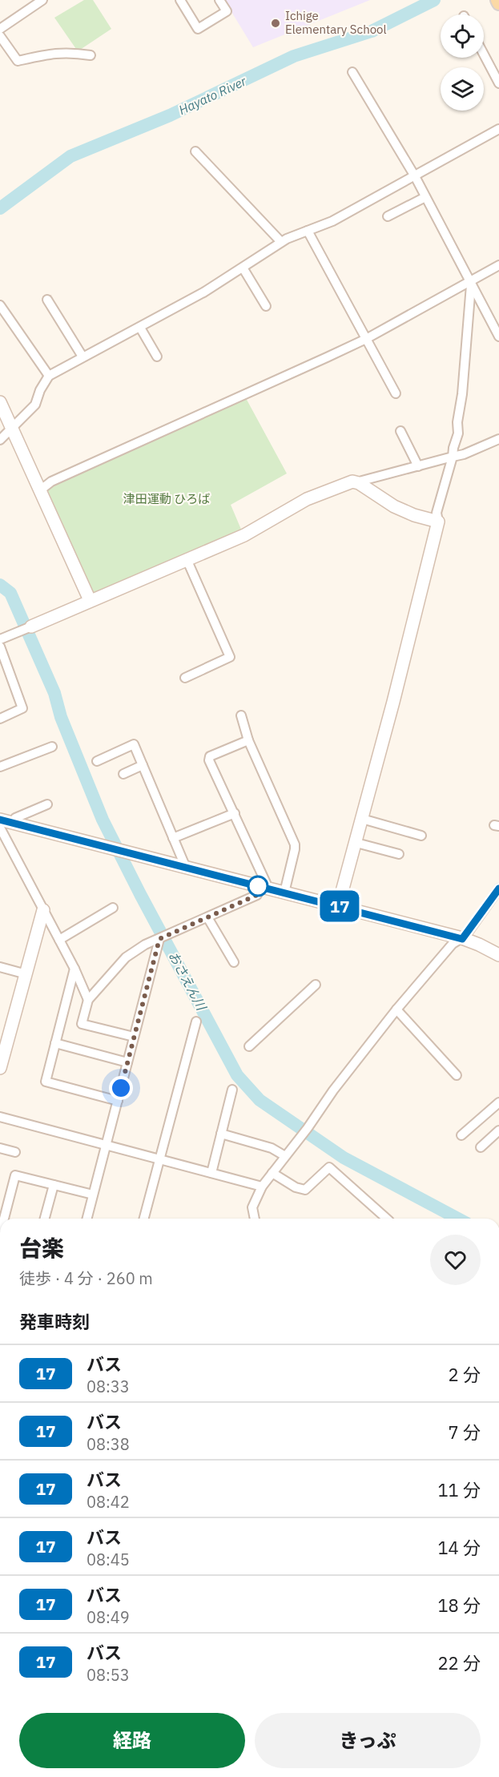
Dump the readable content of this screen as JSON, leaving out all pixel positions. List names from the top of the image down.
{
  "water": ["Hayato River", "おさえん川"],
  "parks": ["津田運動 ひろば"],
  "places": ["Ichige Elementary School"],
  "lines": ["bus line 17"],
  "page": {
    "on_map": "17",
    "heading": [
      ["台楽", "徒歩 · 4 分 · 260 m"],
      "発車時刻"
    ],
    "list": [
      {
        "mark": "17",
        "name": "バス",
        "note": "08:33",
        "value": "2 分"
      },
      {
        "mark": "17",
        "name": "バス",
        "note": "08:38",
        "value": "7 分"
      },
      {
        "mark": "17",
        "name": "バス",
        "note": "08:42",
        "value": "11 分"
      },
      {
        "mark": "17",
        "name": "バス",
        "note": "08:45",
        "value": "14 分"
      },
      {
        "mark": "17",
        "name": "バス",
        "note": "08:49",
        "value": "18 分"
      },
      {
        "mark": "17",
        "name": "バス",
        "note": "08:53",
        "value": "22 分"
      }
    ],
    "buttons": ["経路", "きっぷ"]
  }
}
